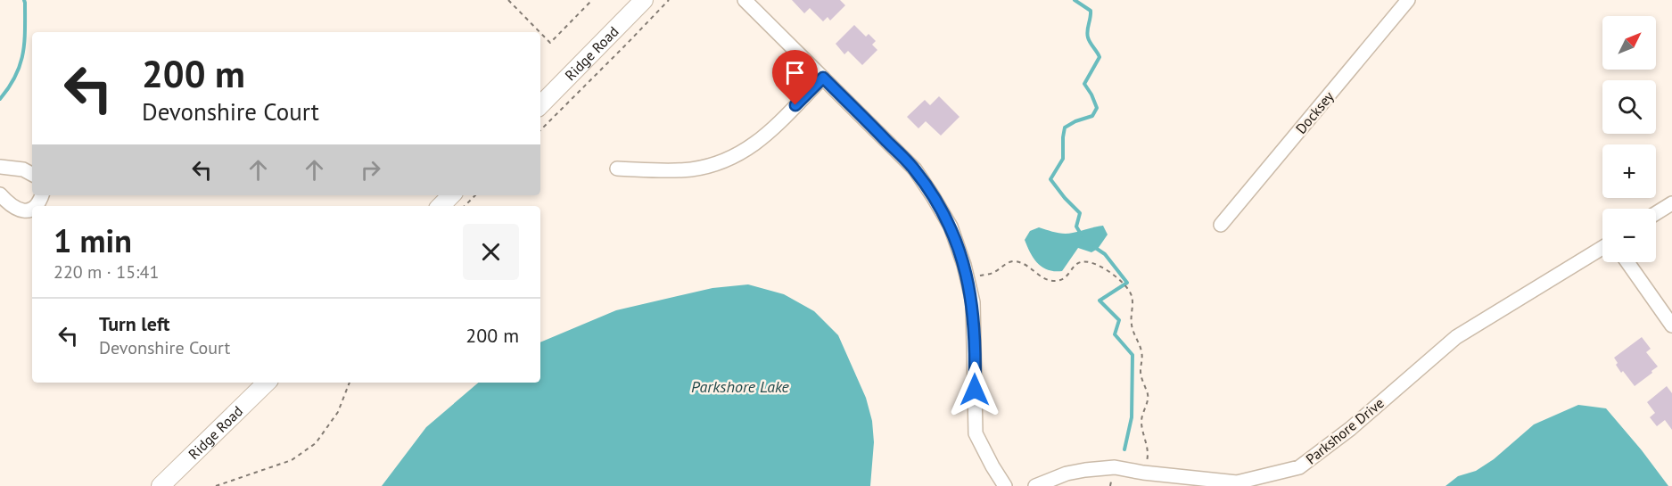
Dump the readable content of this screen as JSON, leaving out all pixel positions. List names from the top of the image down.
{
  "streets": {
    "street": ["Ridge Road", "Docksey", "Parkshore Drive"]
  },
  "water": ["Parkshore Lake"],
  "north": "top right",
  "page": {
    "map_buttons": ["+", "−"],
    "turn": ["200 m", "Devonshire Court"],
    "heading": ["1 min", "220 m · 15:41"],
    "list": [
      {
        "name": "Turn left",
        "note": "Devonshire Court",
        "value": "200 m"
      }
    ]
  }
}
